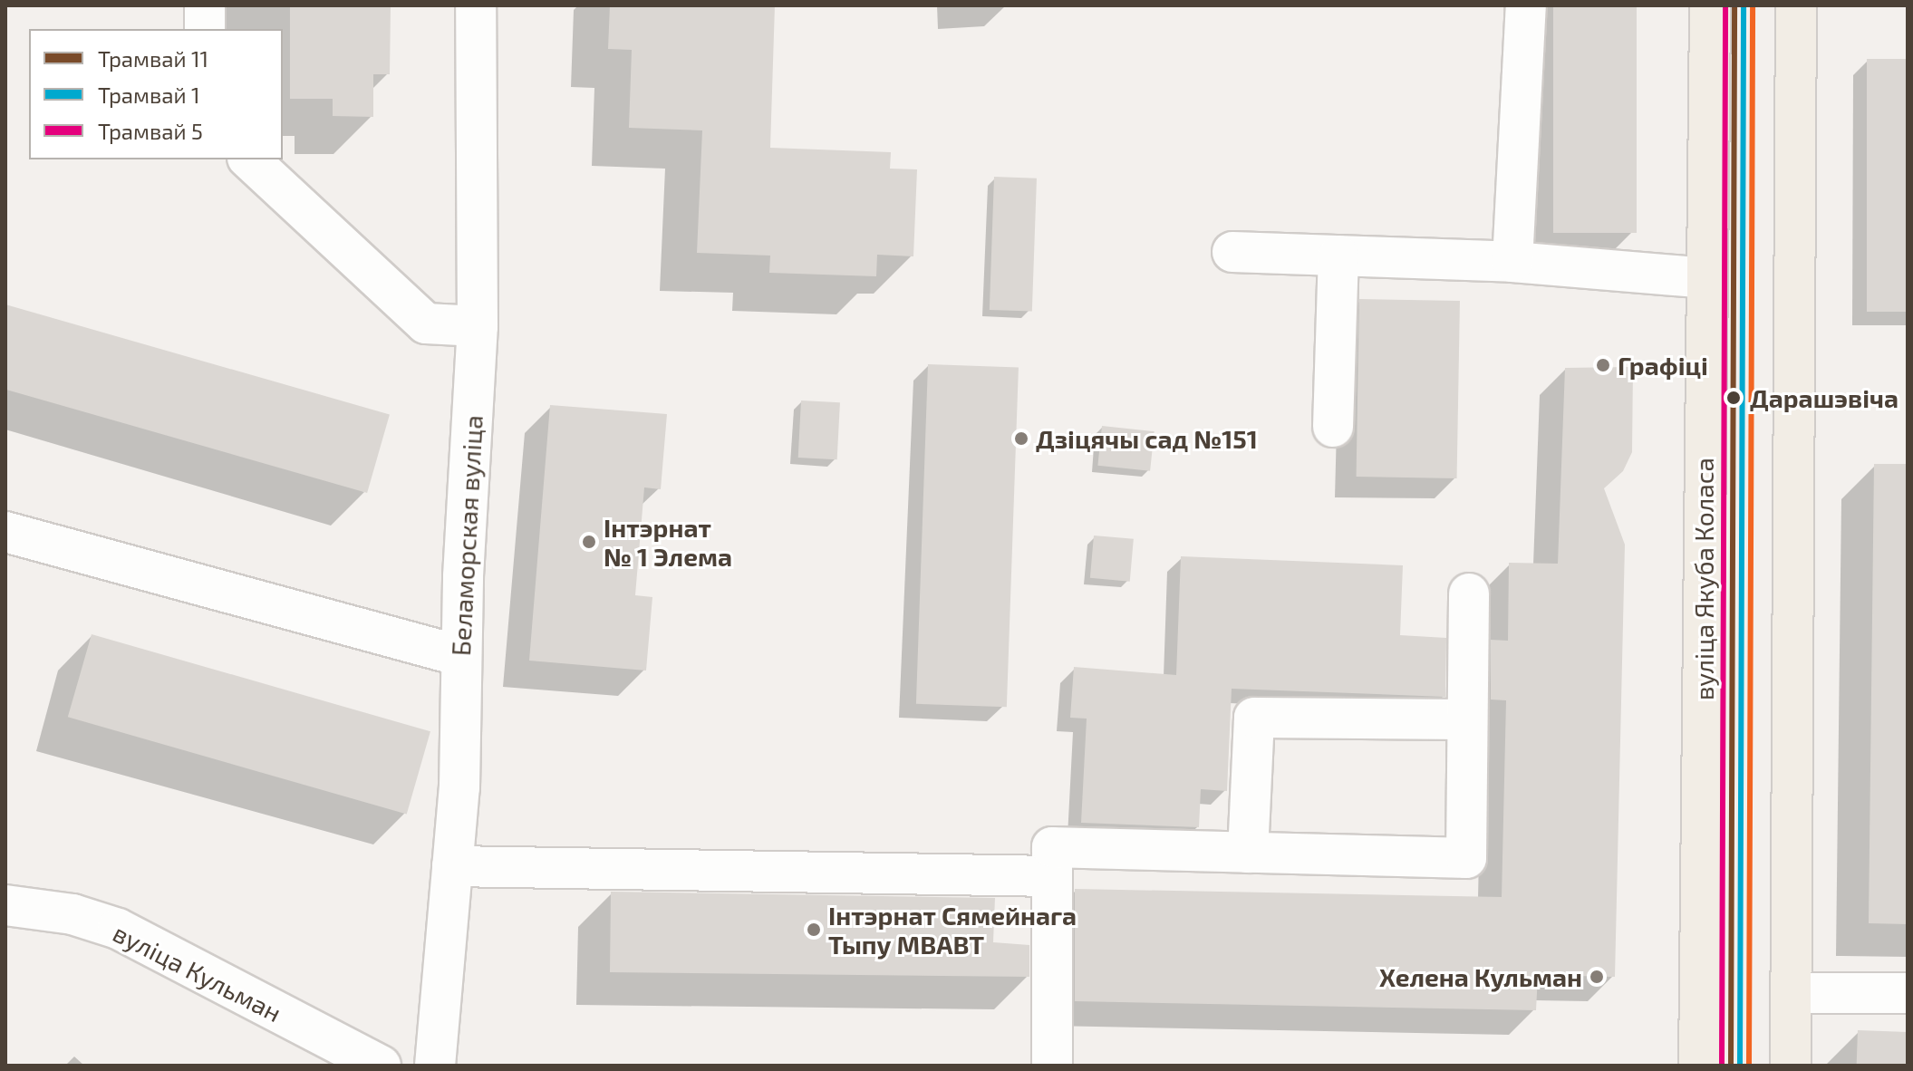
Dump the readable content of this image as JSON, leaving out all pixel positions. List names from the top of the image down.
{
  "streets": {
    "main road": ["вуліца Якуба Коласа"],
    "street": ["Беламорская вуліца", "вуліца Кульман"]
  },
  "places": [
    "Графіці",
    "Дарашэвіча",
    "Дзіцячы сад №151",
    "Інтэрнат № 1 Элема",
    "Інтэрнат Сямейнага Тыпу МВАВТ",
    "Хелена Кульман"
  ],
  "lines": ["tram line 11", "tram line 1", "tram line 5"],
  "legend": ["Трамвай 11", "Трамвай 1", "Трамвай 5"]
}
